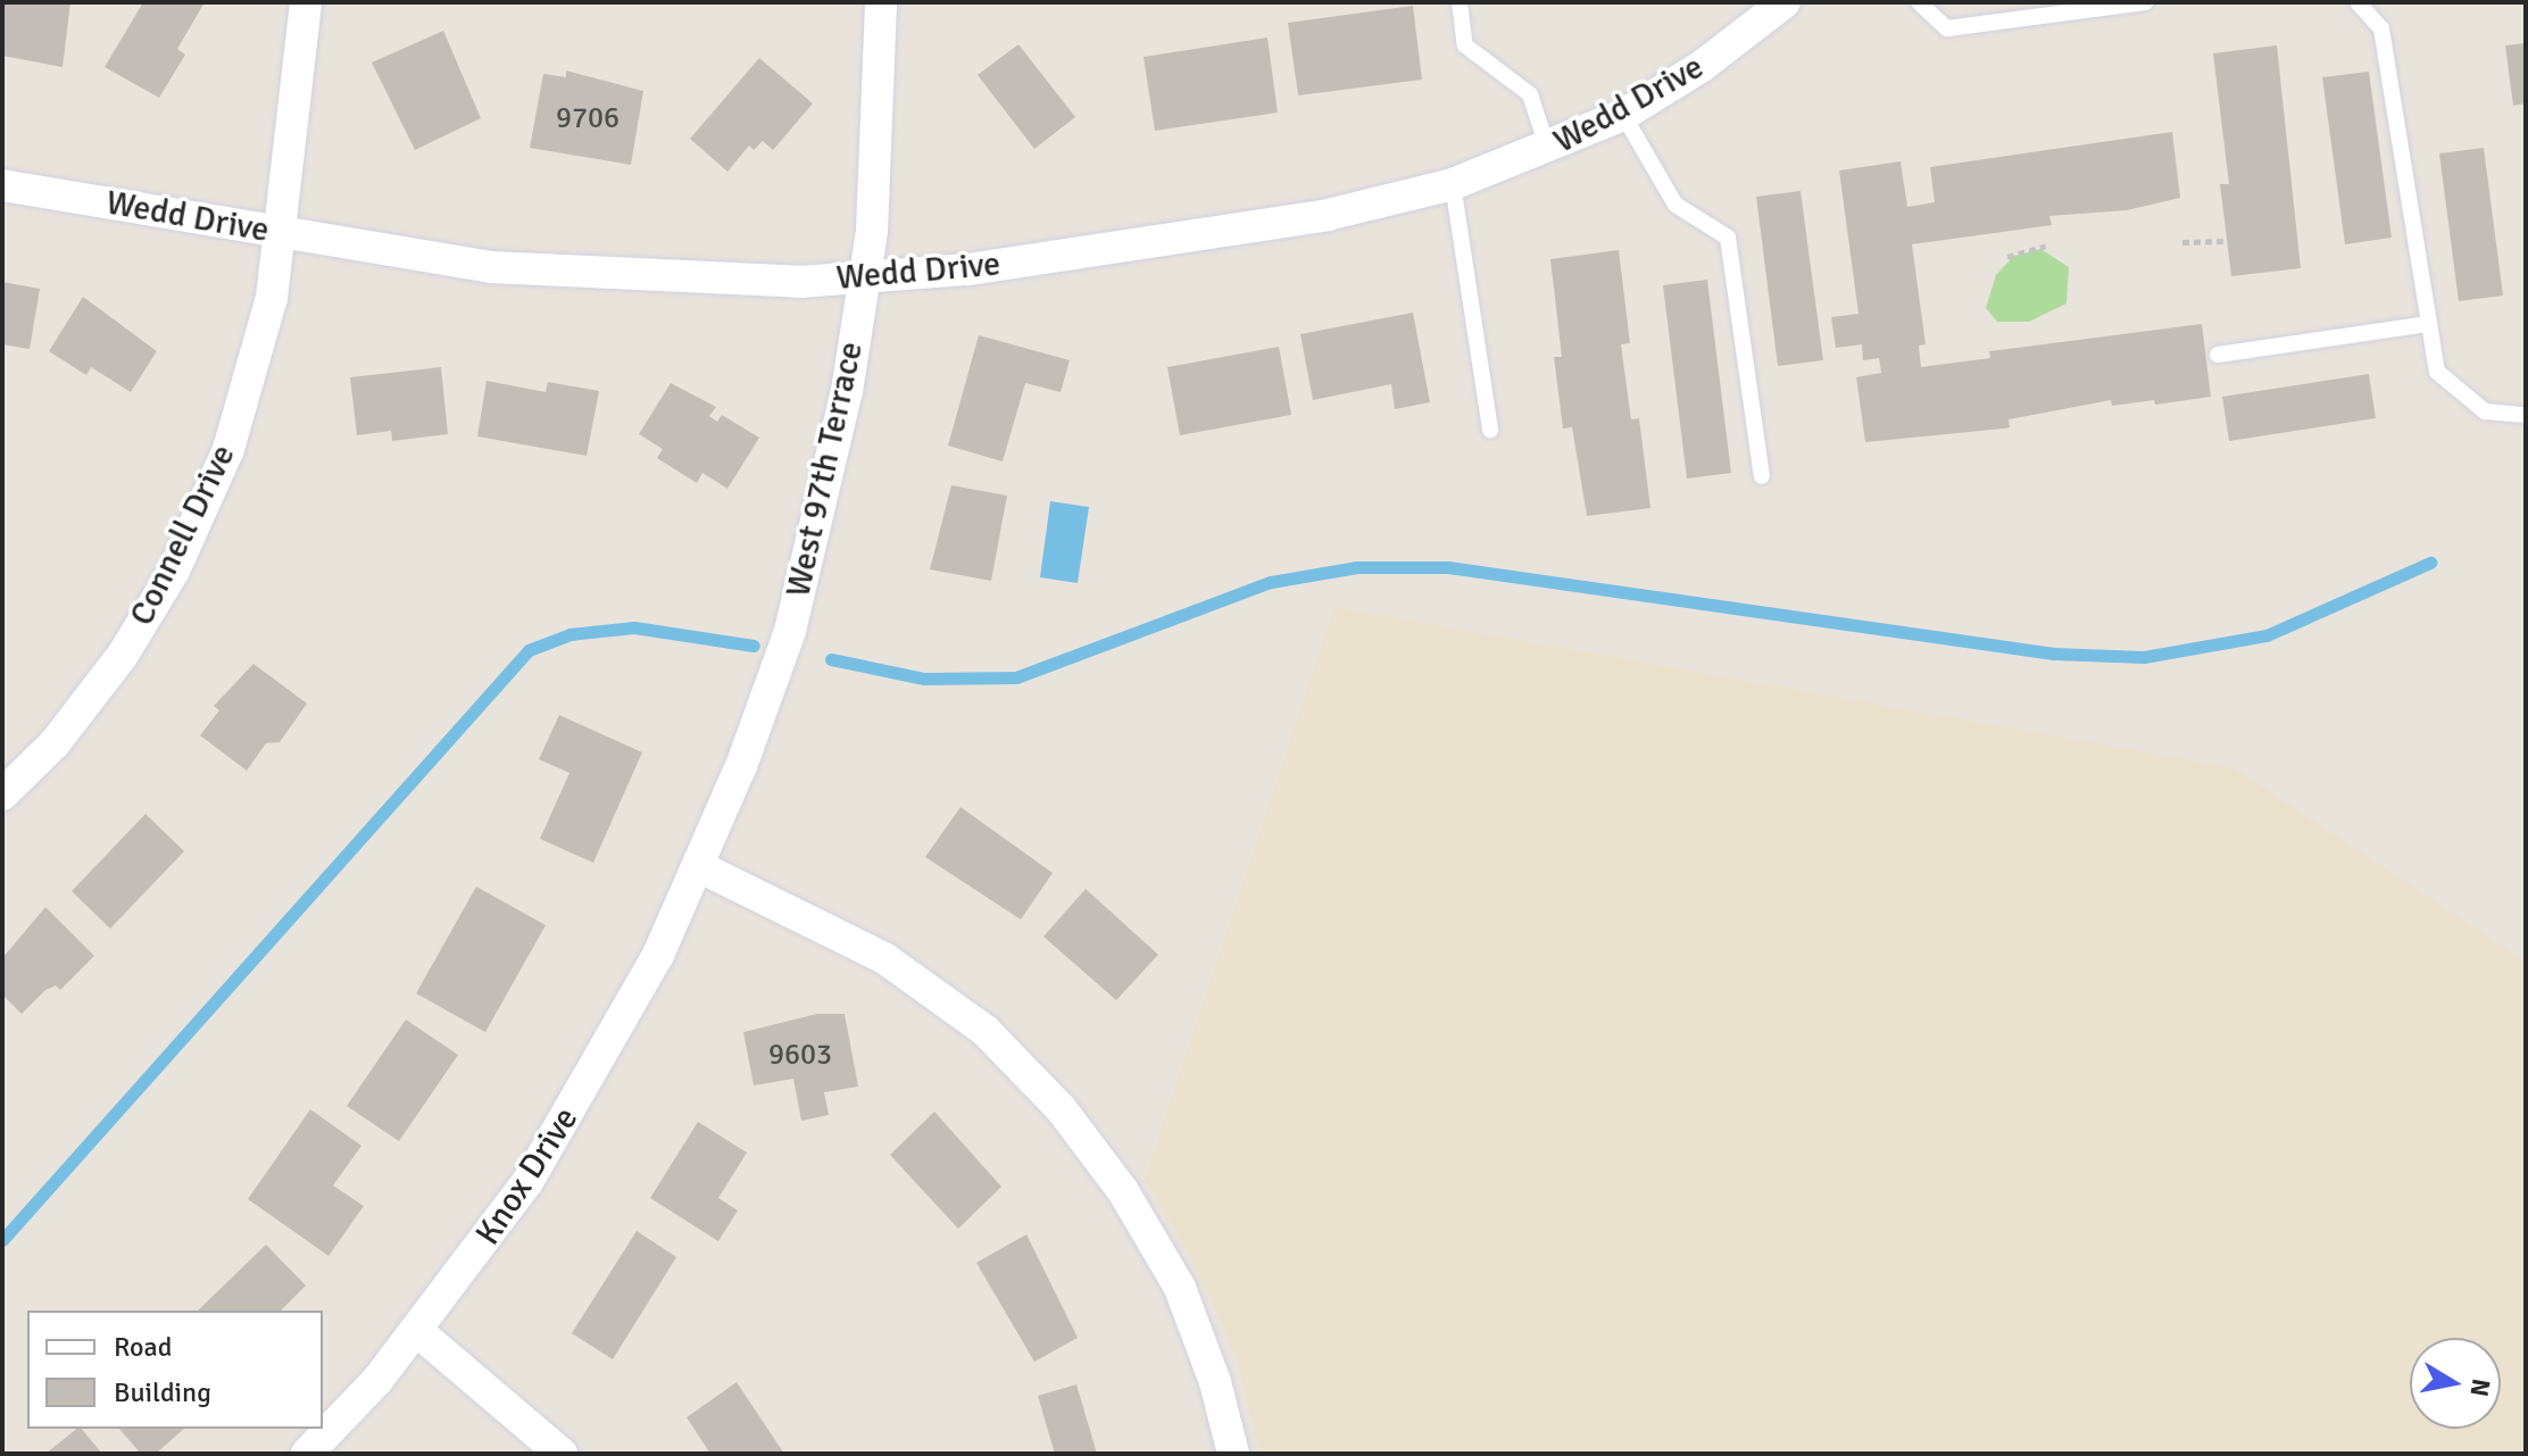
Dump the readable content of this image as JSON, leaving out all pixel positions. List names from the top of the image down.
{
  "streets": {
    "street": [
      "Wedd Drive",
      "West 97th Terrace",
      "Connell Drive",
      "Knox Drive"
    ]
  },
  "crossings": [
    ["Wedd Drive", "West 97th Terrace"],
    ["Wedd Drive", "Connell Drive"],
    ["West 97th Terrace", "Knox Drive"]
  ],
  "house_numbers": ["9706", "9603"],
  "legend": ["Road", "Building"],
  "north": "right"
}
